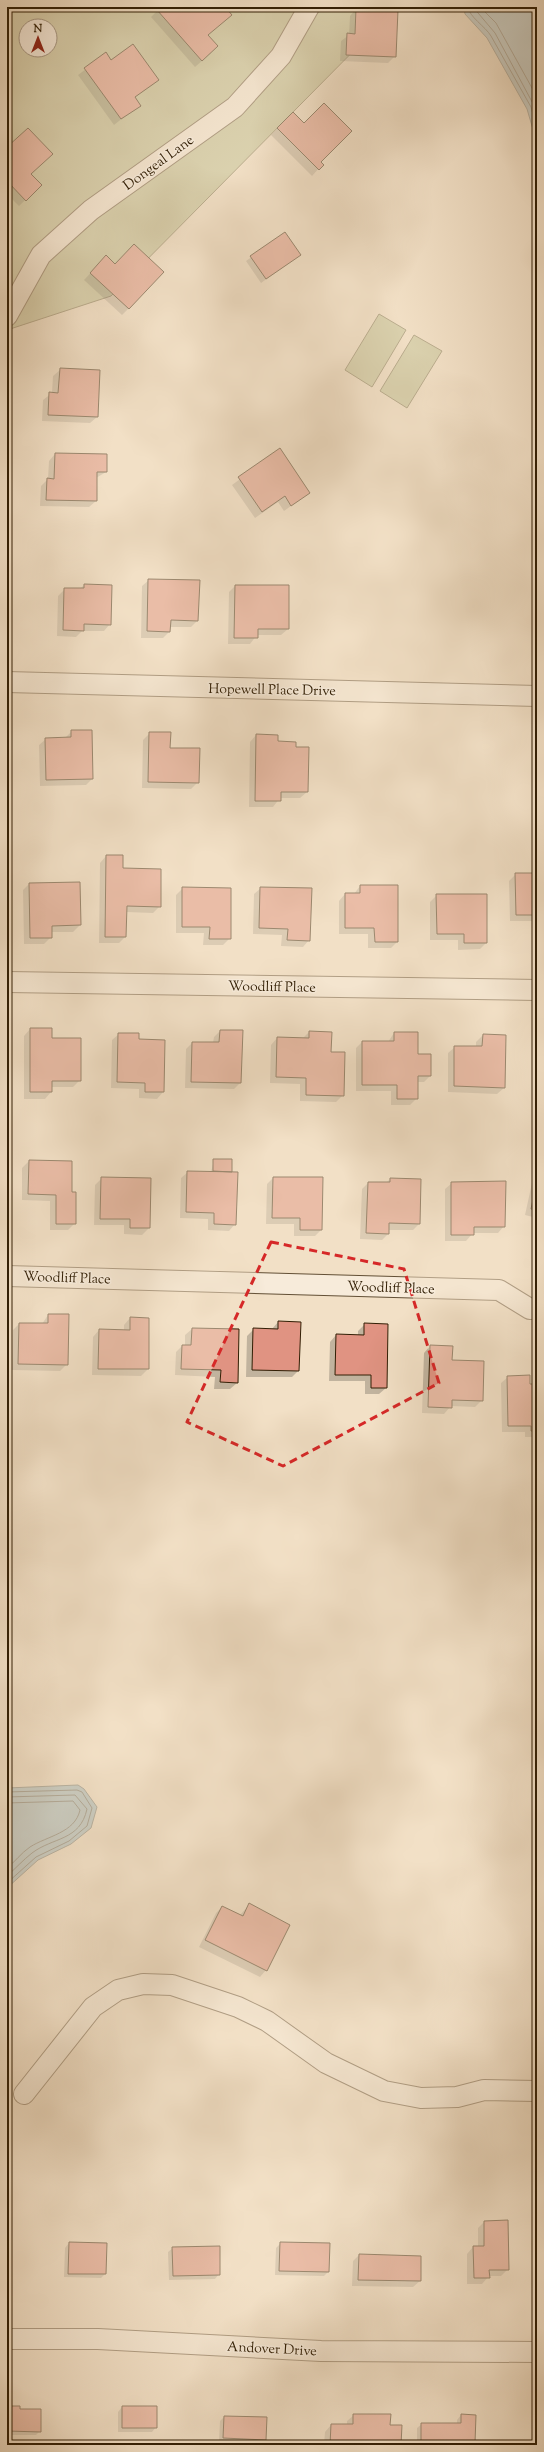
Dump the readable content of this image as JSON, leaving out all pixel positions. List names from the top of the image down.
{
  "streets": {
    "street": [
      "Dongeal Lane",
      "Hopewell Place Drive",
      "Woodliff Place",
      "Andover Drive"
    ]
  },
  "north": "top"
}
